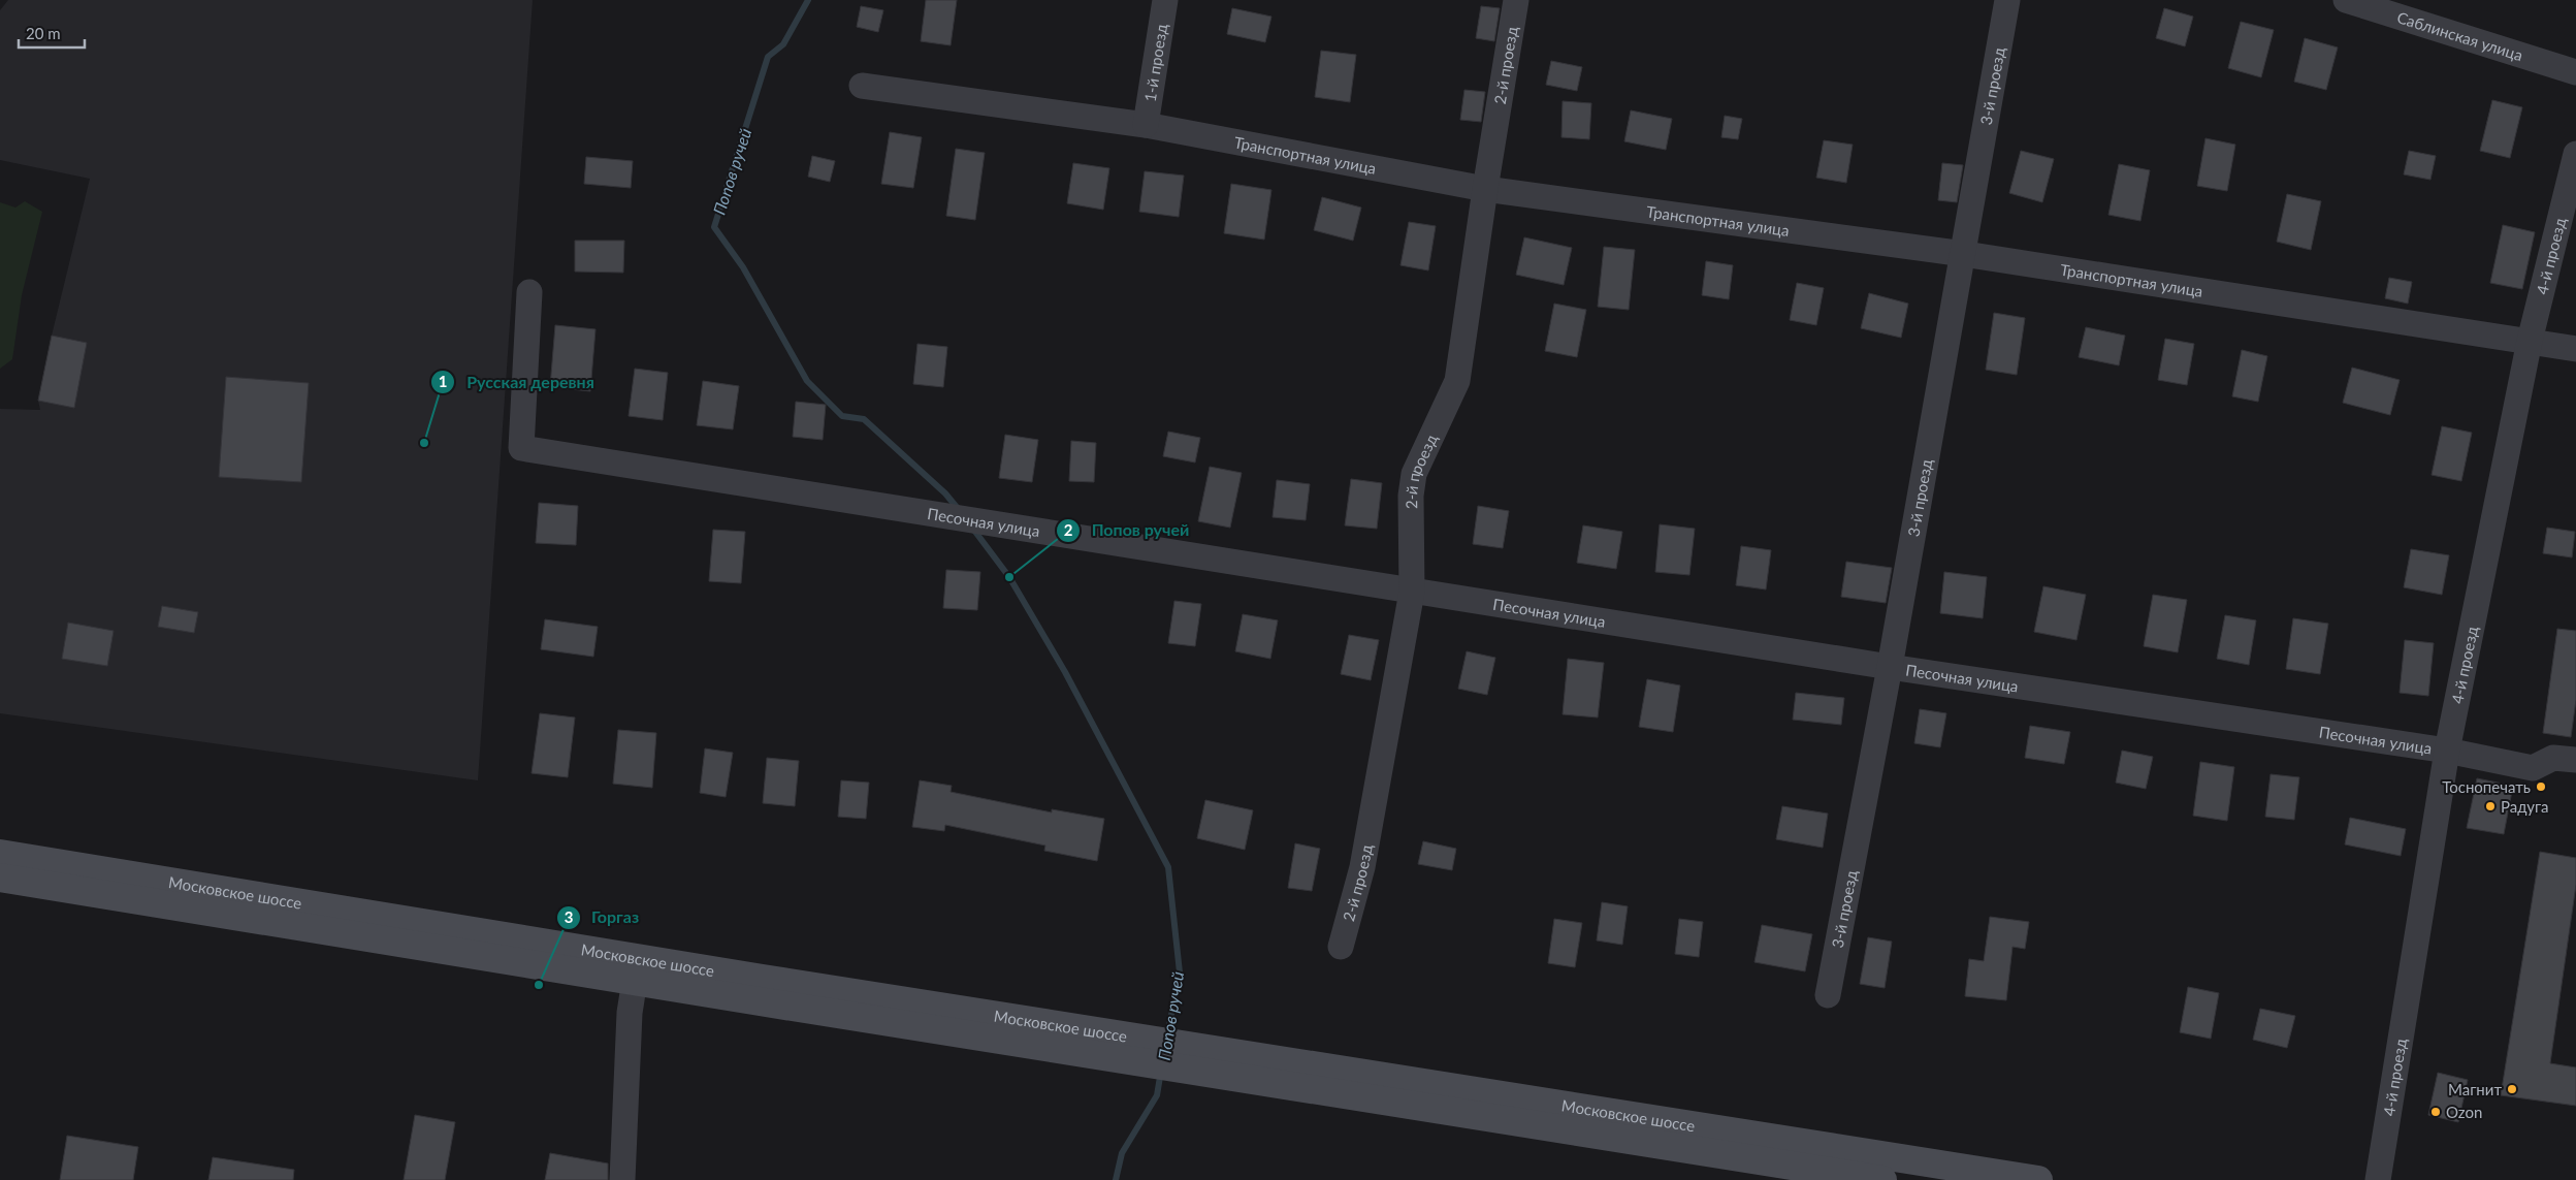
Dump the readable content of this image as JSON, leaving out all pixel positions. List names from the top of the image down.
{
  "streets": {
    "main road": ["Московское шоссе"],
    "street": [
      "Саблинская улица",
      "1-й проезд",
      "2-й проезд",
      "3-й проезд",
      "Транспортная улица",
      "4-й проезд",
      "Песочная улица"
    ]
  },
  "crossings": [
    ["1-й проезд", "Транспортная улица"],
    ["2-й проезд", "Транспортная улица"],
    ["2-й проезд", "Песочная улица"],
    ["3-й проезд", "Транспортная улица"],
    ["3-й проезд", "Песочная улица"],
    ["Транспортная улица", "4-й проезд"],
    ["4-й проезд", "Песочная улица"]
  ],
  "water": ["Попов ручей"],
  "places": [
    "Русская деревня",
    "Попов ручей",
    "Тоснопечать",
    "Радуга",
    "Горгаз",
    "Магнит",
    "Ozon"
  ],
  "scale_bar": "20 m"
}
